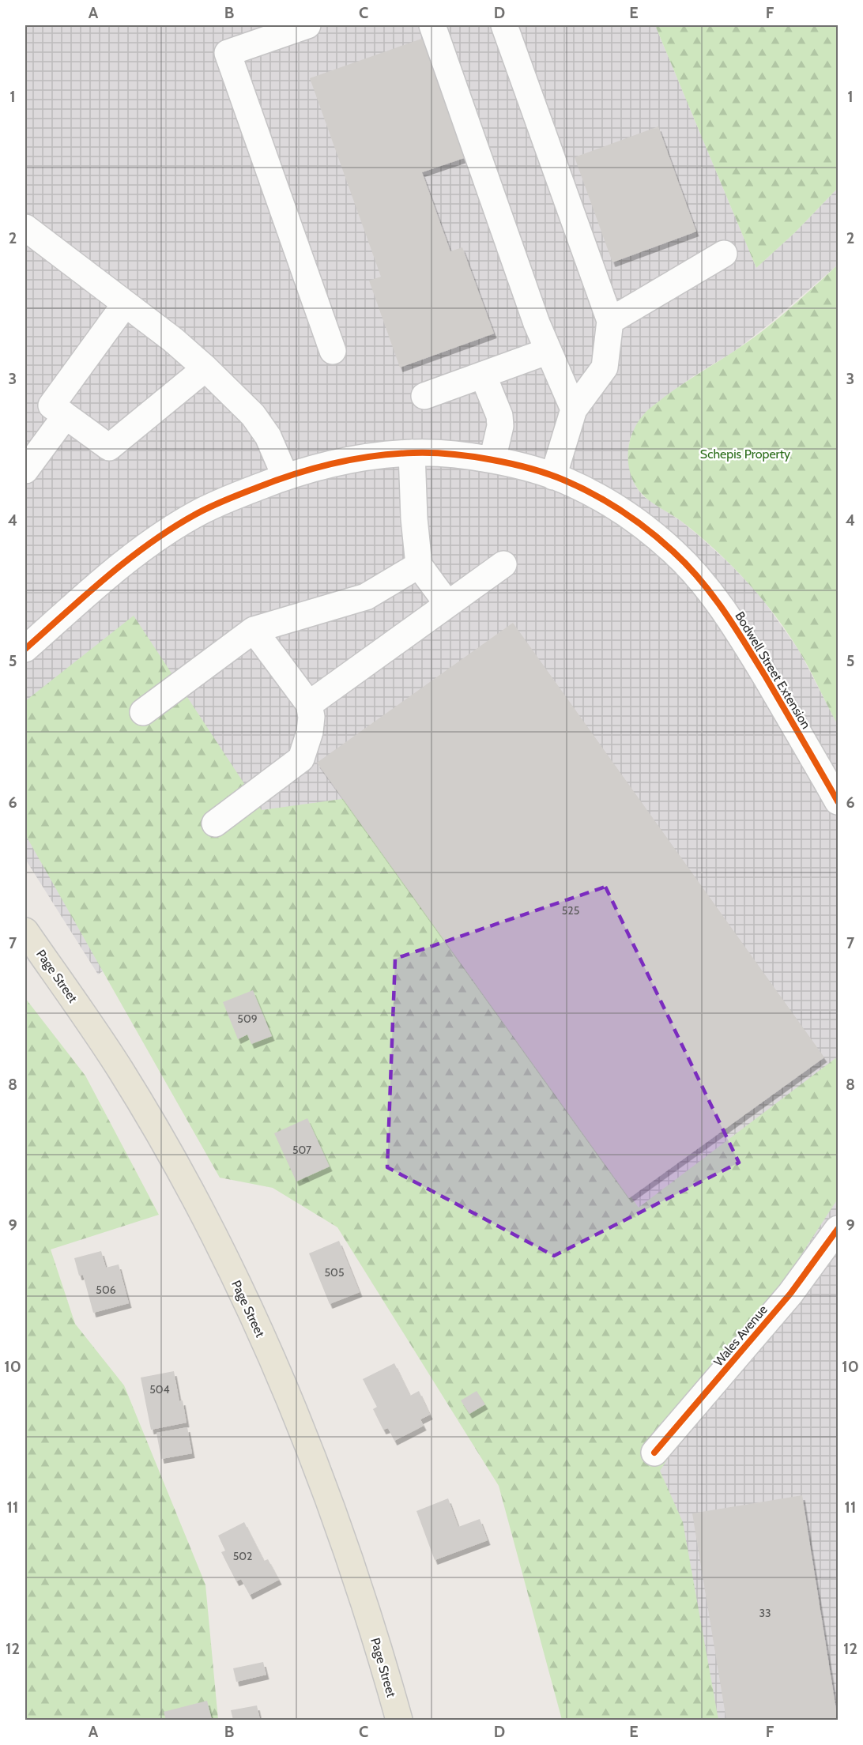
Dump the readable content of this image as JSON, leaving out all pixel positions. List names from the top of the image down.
{
  "streets": {
    "main road": ["Page Street"],
    "street": ["Bodwell Street Extension", "Wales Avenue"]
  },
  "parks": ["Schepis Property"],
  "house_numbers": [
    "525",
    "509",
    "507",
    "505",
    "506",
    "504",
    "502",
    "33"
  ],
  "grid": {
    "columns": [
      "A",
      "B",
      "C",
      "D",
      "E",
      "F"
    ],
    "rows": [
      "1",
      "2",
      "3",
      "4",
      "5",
      "6",
      "7",
      "8",
      "9",
      "10",
      "11",
      "12"
    ]
  }
}
